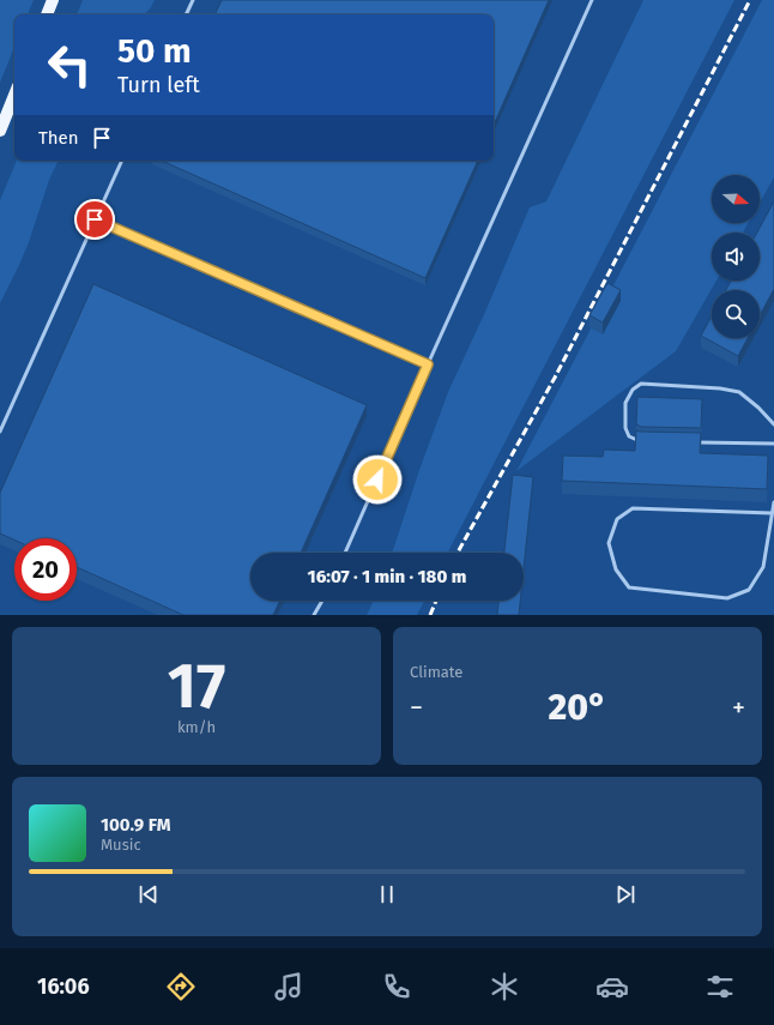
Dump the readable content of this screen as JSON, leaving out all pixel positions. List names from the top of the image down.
{
  "north": "right",
  "page": {
    "turn": ["50 m", "Turn left"],
    "then": "Then",
    "limit": "20",
    "trip": "16:07 · 1 min · 180 m",
    "tile": [
      ["17", "km/h"],
      "Climate"
    ],
    "heat": ["−", "20°", "+"],
    "song": ["100.9 FM", "Music"],
    "tabs": "16:06"
  }
}
